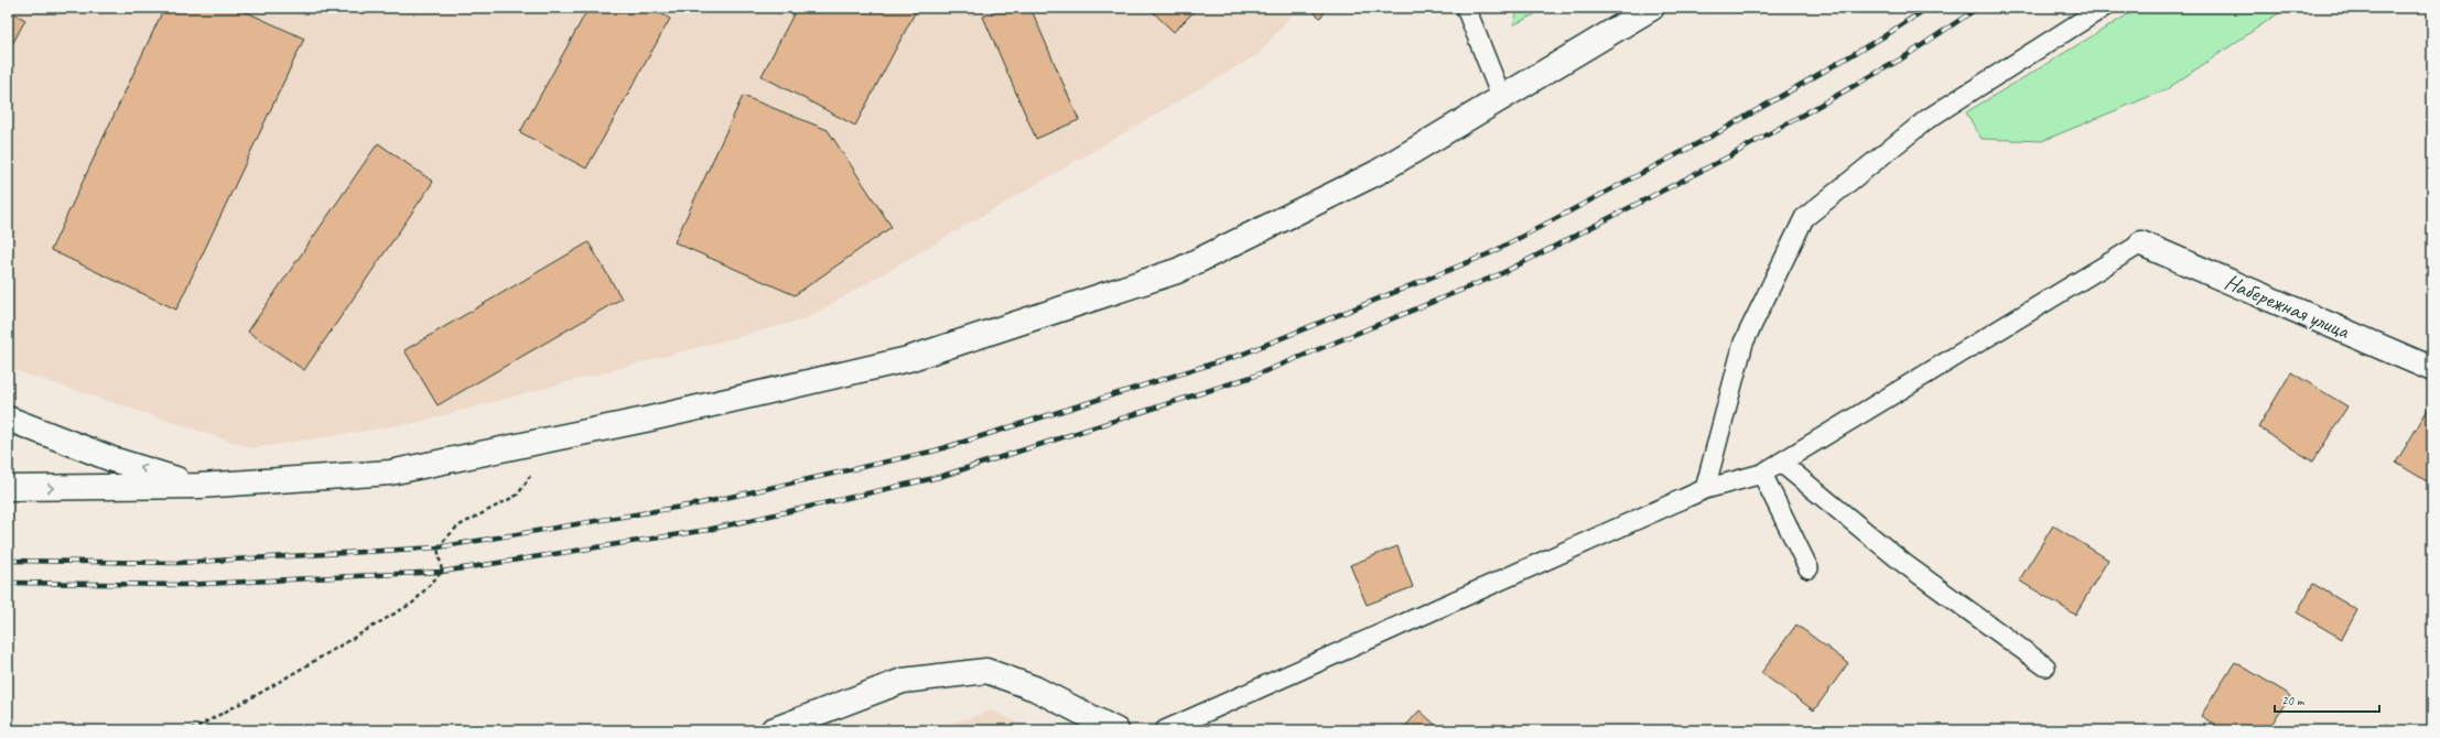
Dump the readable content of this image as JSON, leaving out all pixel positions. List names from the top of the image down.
{
  "streets": {
    "main road": ["Набережная улица"]
  },
  "scale_bar": "20 m"
}
